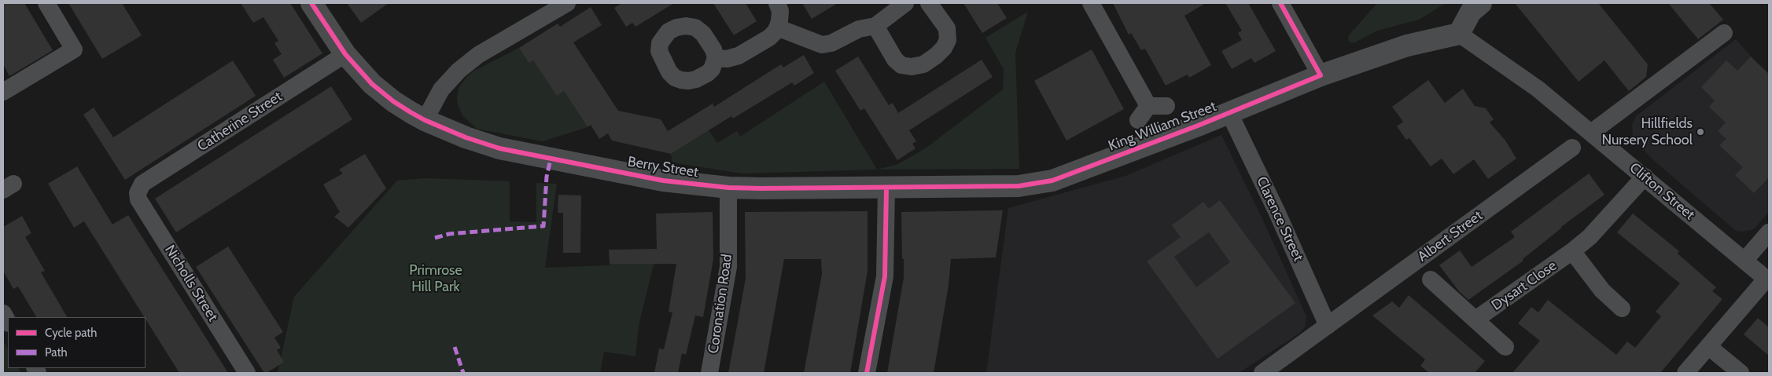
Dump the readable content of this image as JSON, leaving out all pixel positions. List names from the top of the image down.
{
  "streets": {
    "street": [
      "Catherine Street",
      "King William Street",
      "Berry Street",
      "Clifton Street",
      "Clarence Street",
      "Albert Street",
      "Nicholls Street",
      "Dysart Close",
      "Coronation Road"
    ]
  },
  "crossings": [
    ["Catherine Street", "Berry Street"],
    ["Catherine Street", "Nicholls Street"],
    ["King William Street", "Berry Street"],
    ["King William Street", "Clifton Street"],
    ["King William Street", "Clarence Street"],
    ["Berry Street", "Coronation Road"],
    ["Clifton Street", "Dysart Close"],
    ["Clarence Street", "Albert Street"]
  ],
  "parks": ["Primrose Hill Park"],
  "places": ["Hillfields Nursery School"],
  "legend": ["Cycle path", "Path"]
}
